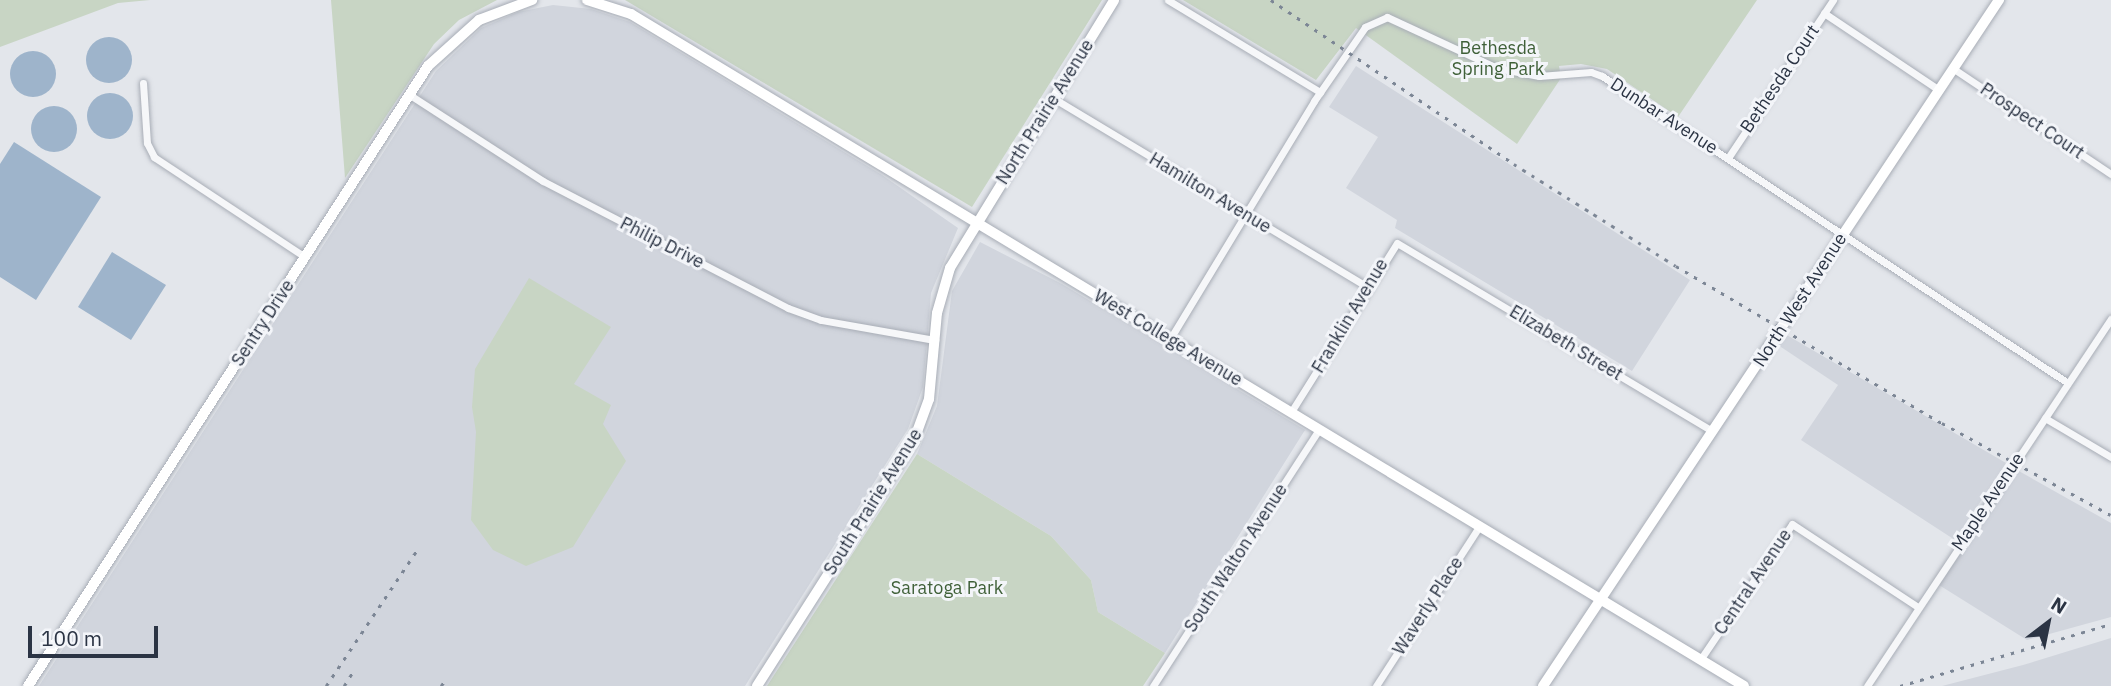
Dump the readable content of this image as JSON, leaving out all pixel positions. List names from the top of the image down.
{
  "streets": {
    "street": [
      "Bethesda Court",
      "North Prairie Avenue",
      "Dunbar Avenue",
      "Prospect Court",
      "Hamilton Avenue",
      "Philip Drive",
      "North West Avenue",
      "Franklin Avenue",
      "Sentry Drive",
      "West College Avenue",
      "Elizabeth Street",
      "South Prairie Avenue",
      "Maple Avenue",
      "South Walton Avenue",
      "Central Avenue",
      "Waverly Place"
    ]
  },
  "crossings": [
    ["Bethesda Court", "Dunbar Avenue"],
    ["North Prairie Avenue", "Hamilton Avenue"],
    ["North Prairie Avenue", "West College Avenue"],
    ["North Prairie Avenue", "South Prairie Avenue"],
    ["Dunbar Avenue", "Hamilton Avenue"],
    ["Dunbar Avenue", "North West Avenue"],
    ["Dunbar Avenue", "West College Avenue"],
    ["Dunbar Avenue", "Maple Avenue"],
    ["Prospect Court", "North West Avenue"],
    ["Hamilton Avenue", "Franklin Avenue"],
    ["Philip Drive", "Sentry Drive"],
    ["Philip Drive", "South Prairie Avenue"],
    ["North West Avenue", "West College Avenue"],
    ["North West Avenue", "Elizabeth Street"],
    ["Franklin Avenue", "West College Avenue"],
    ["Franklin Avenue", "Elizabeth Street"],
    ["West College Avenue", "South Prairie Avenue"],
    ["West College Avenue", "South Walton Avenue"],
    ["West College Avenue", "Central Avenue"],
    ["West College Avenue", "Waverly Place"],
    ["Maple Avenue", "Central Avenue"]
  ],
  "parks": ["Bethesda Spring Park", "Saratoga Park"],
  "scale_bar": "100 m",
  "north": "top right"
}
